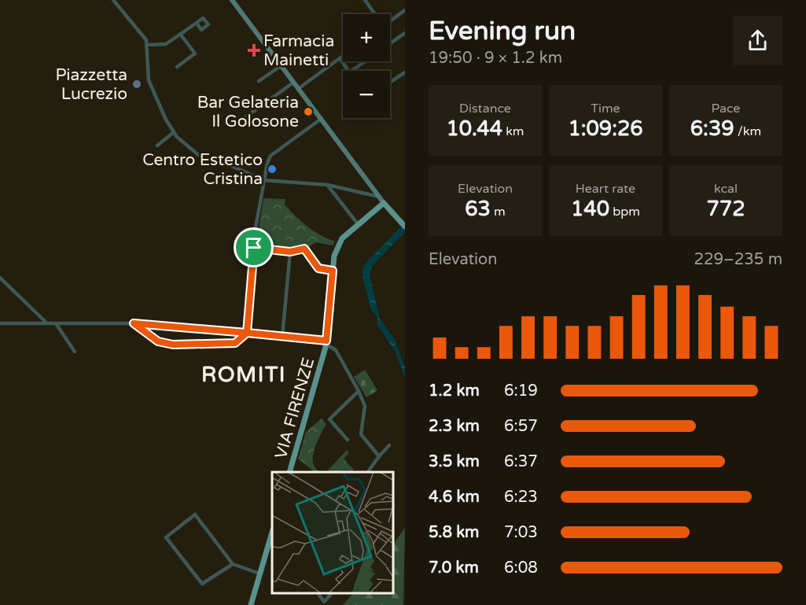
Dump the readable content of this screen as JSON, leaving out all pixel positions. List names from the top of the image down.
{
  "streets": {
    "main road": ["VIA FIRENZE"]
  },
  "districts": ["ROMITI"],
  "places": {
    "health": ["Farmacia Mainetti"],
    "other": ["Piazzetta Lucrezio", "Bar Gelateria Il Golosone", "Centro Estetico Cristina"]
  },
  "page": {
    "heading": ["Evening run", "19:50 · 9 × 1.2 km"],
    "map_buttons": ["+", "−"],
    "stats": [
      ["Distance", "10.44 km"],
      ["Time", "1:09:26"],
      ["Pace", "6:39 /km"],
      ["Elevation", "63 m"],
      ["Heart rate", "140 bpm"],
      ["kcal", "772"]
    ],
    "chart": ["Elevation", "229–235 m"],
    "list": [
      {
        "name": "1.2 km",
        "note": "6:19"
      },
      {
        "name": "2.3 km",
        "note": "6:57"
      },
      {
        "name": "3.5 km",
        "note": "6:37"
      },
      {
        "name": "4.6 km",
        "note": "6:23"
      },
      {
        "name": "5.8 km",
        "note": "7:03"
      },
      {
        "name": "7.0 km",
        "note": "6:08"
      }
    ]
  }
}
